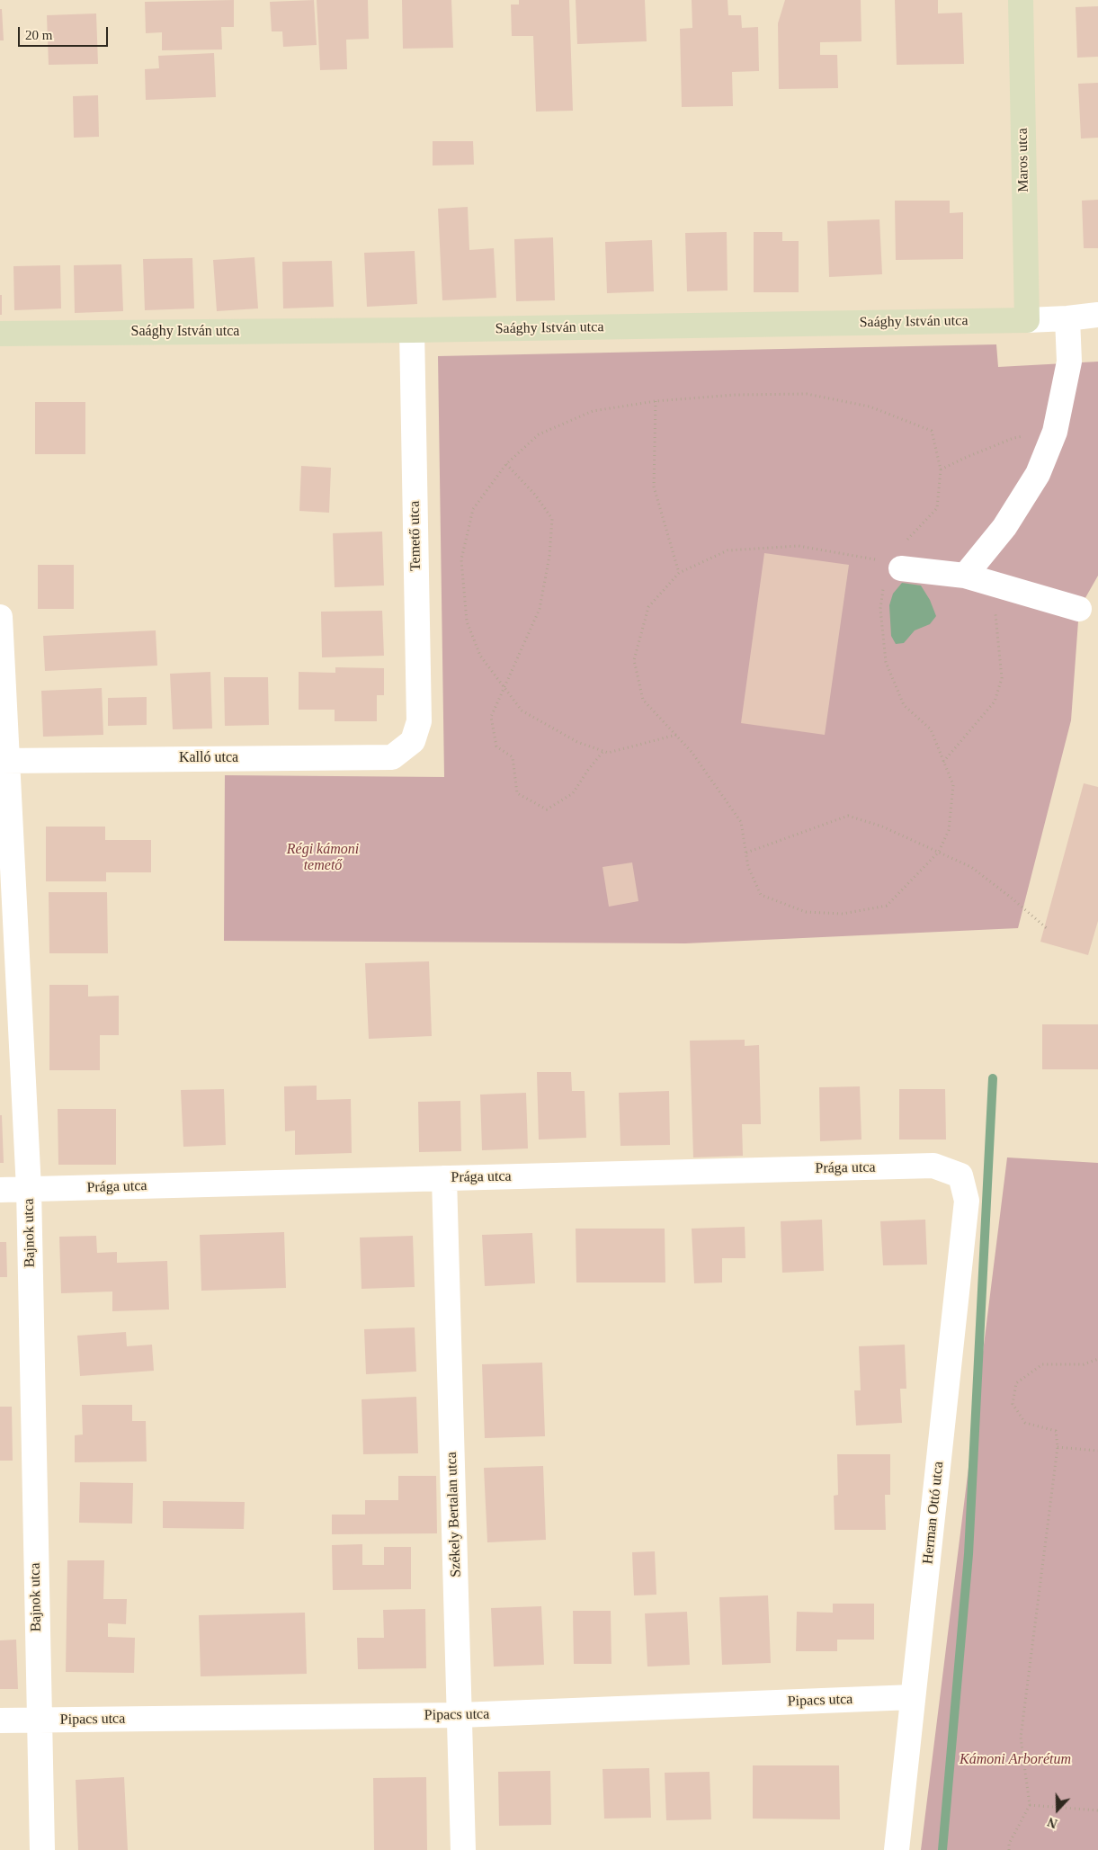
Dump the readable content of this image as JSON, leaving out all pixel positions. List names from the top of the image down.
{
  "streets": {
    "street": [
      "Maros utca",
      "Saághy István utca",
      "Temető utca",
      "Kalló utca",
      "Prága utca",
      "Bajnok utca",
      "Herman Ottó utca",
      "Székely Bertalan utca",
      "Pipacs utca"
    ]
  },
  "crossings": [
    ["Maros utca", "Saághy István utca"],
    ["Saághy István utca", "Temető utca"],
    ["Temető utca", "Kalló utca"],
    ["Kalló utca", "Bajnok utca"],
    ["Prága utca", "Bajnok utca"],
    ["Prága utca", "Herman Ottó utca"],
    ["Prága utca", "Székely Bertalan utca"],
    ["Bajnok utca", "Pipacs utca"],
    ["Herman Ottó utca", "Pipacs utca"],
    ["Székely Bertalan utca", "Pipacs utca"]
  ],
  "parks": ["Régi kámoni temető", "Kámoni Arborétum"],
  "scale_bar": "20 m",
  "north": "bottom"
}
